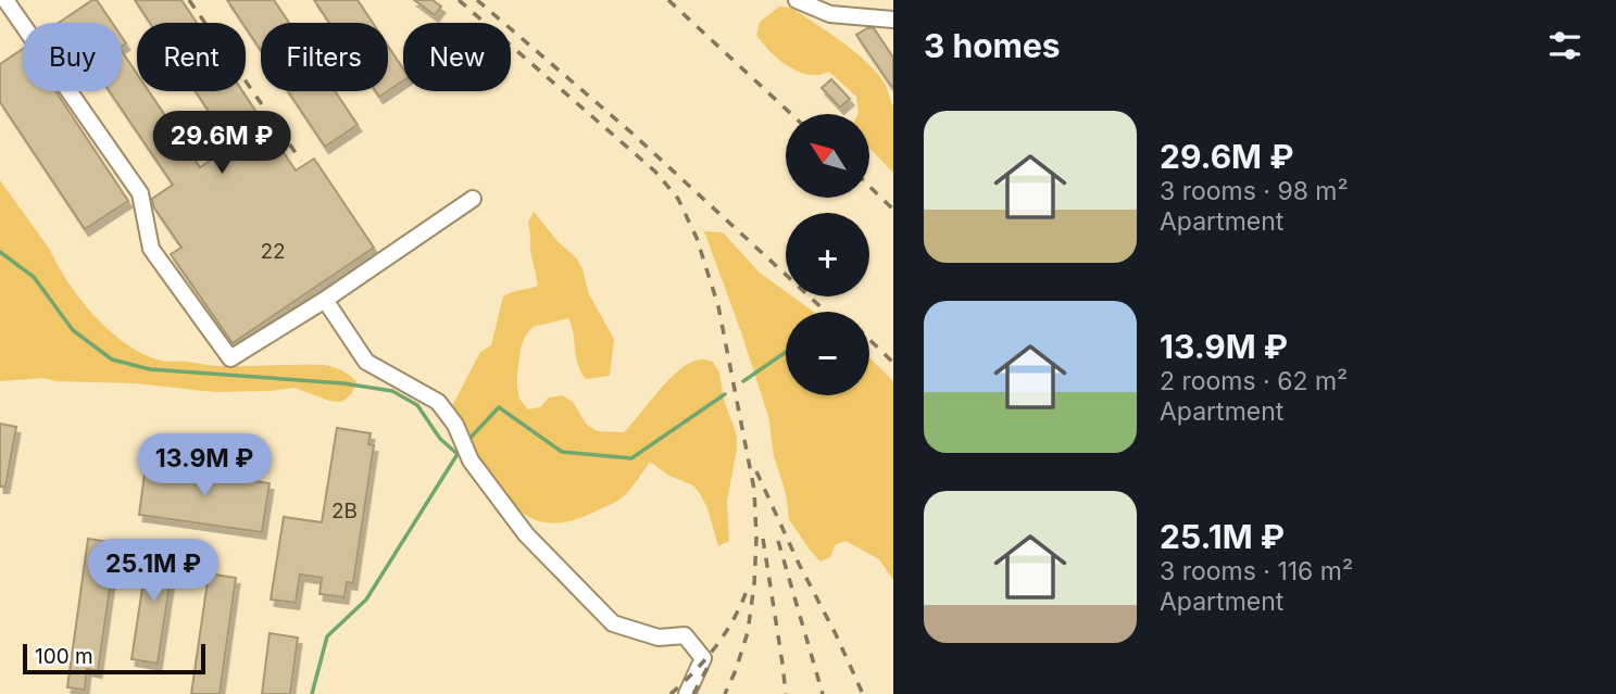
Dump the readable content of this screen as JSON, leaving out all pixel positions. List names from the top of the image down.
{
  "house_numbers": ["22", "2В"],
  "scale_bar": "100 m",
  "north": "top left",
  "page": {
    "heading": "3 homes",
    "chip": [
      "Buy",
      "Rent",
      "Filters",
      "New"
    ],
    "list": [
      {
        "name": "29.6M ₽",
        "note": "3 rooms · 98 m² · Apartment"
      },
      {
        "name": "13.9M ₽",
        "note": "2 rooms · 62 m² · Apartment"
      },
      {
        "name": "25.1M ₽",
        "note": "3 rooms · 116 m² · Apartment"
      }
    ],
    "price": ["29.6M ₽", "13.9M ₽", "25.1M ₽"],
    "map_buttons": ["+", "−"],
    "scale": "100 m"
  }
}
